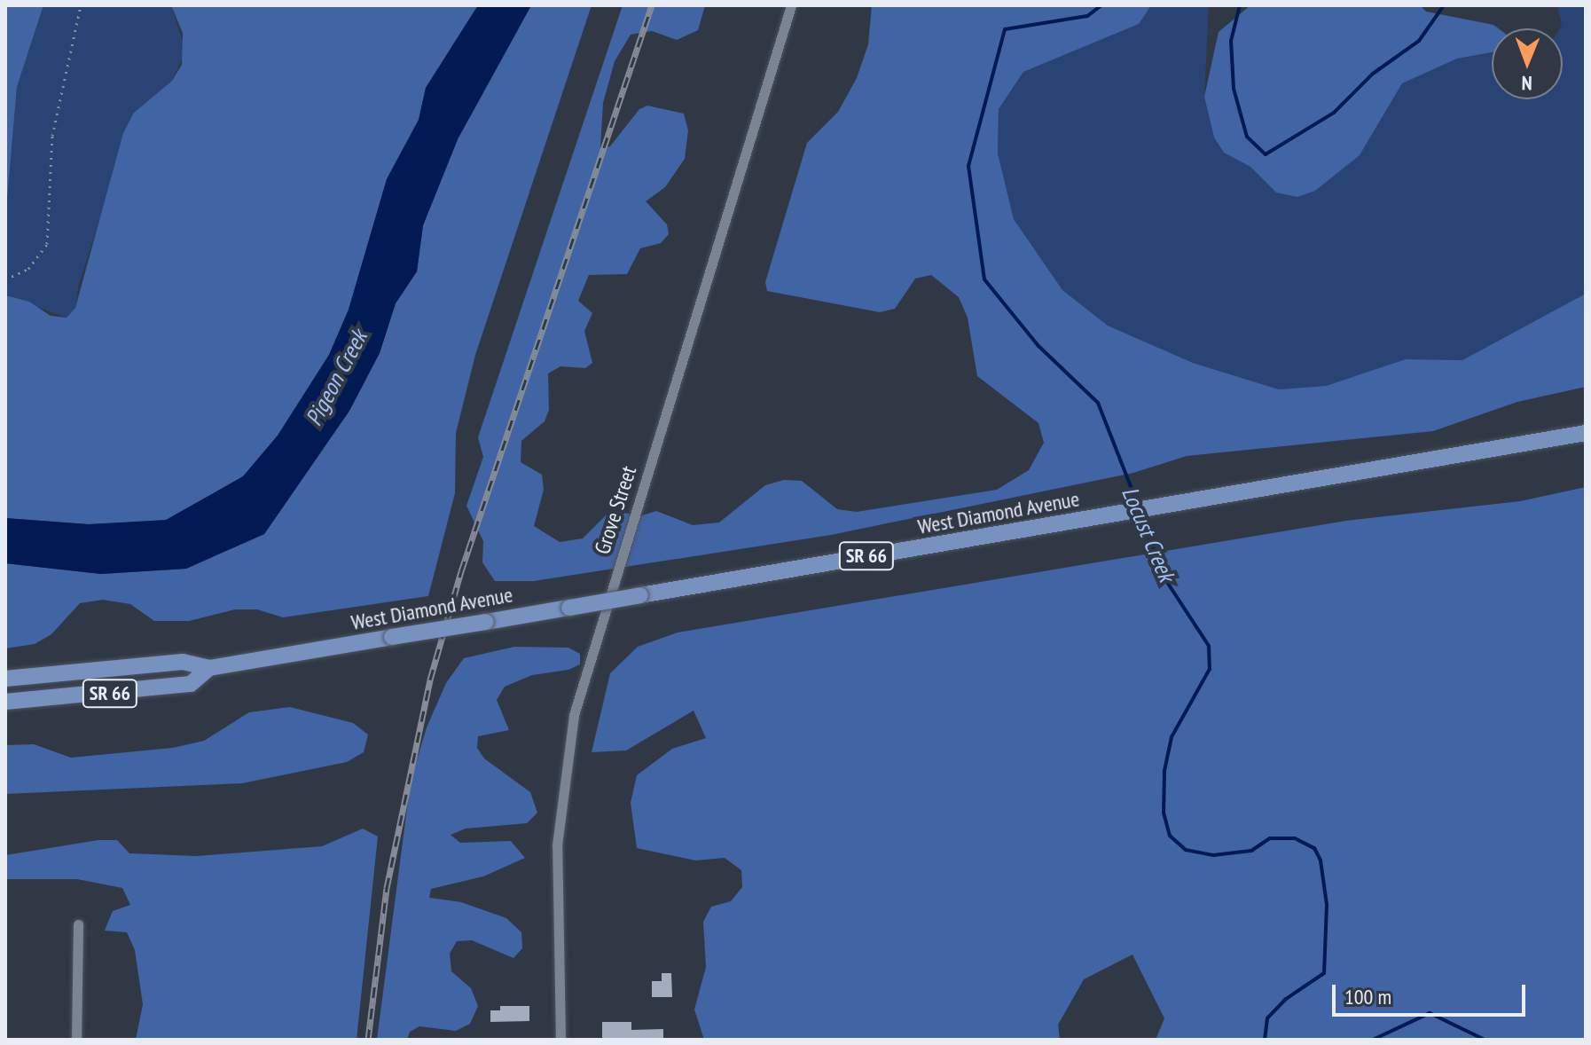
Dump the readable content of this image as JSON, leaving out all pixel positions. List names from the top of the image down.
{
  "streets": {
    "main road": ["West Diamond Avenue", "SR 66"],
    "street": ["Grove Street"]
  },
  "water": ["Pigeon Creek", "Locust Creek"],
  "scale_bar": "100 m",
  "north": "bottom"
}
